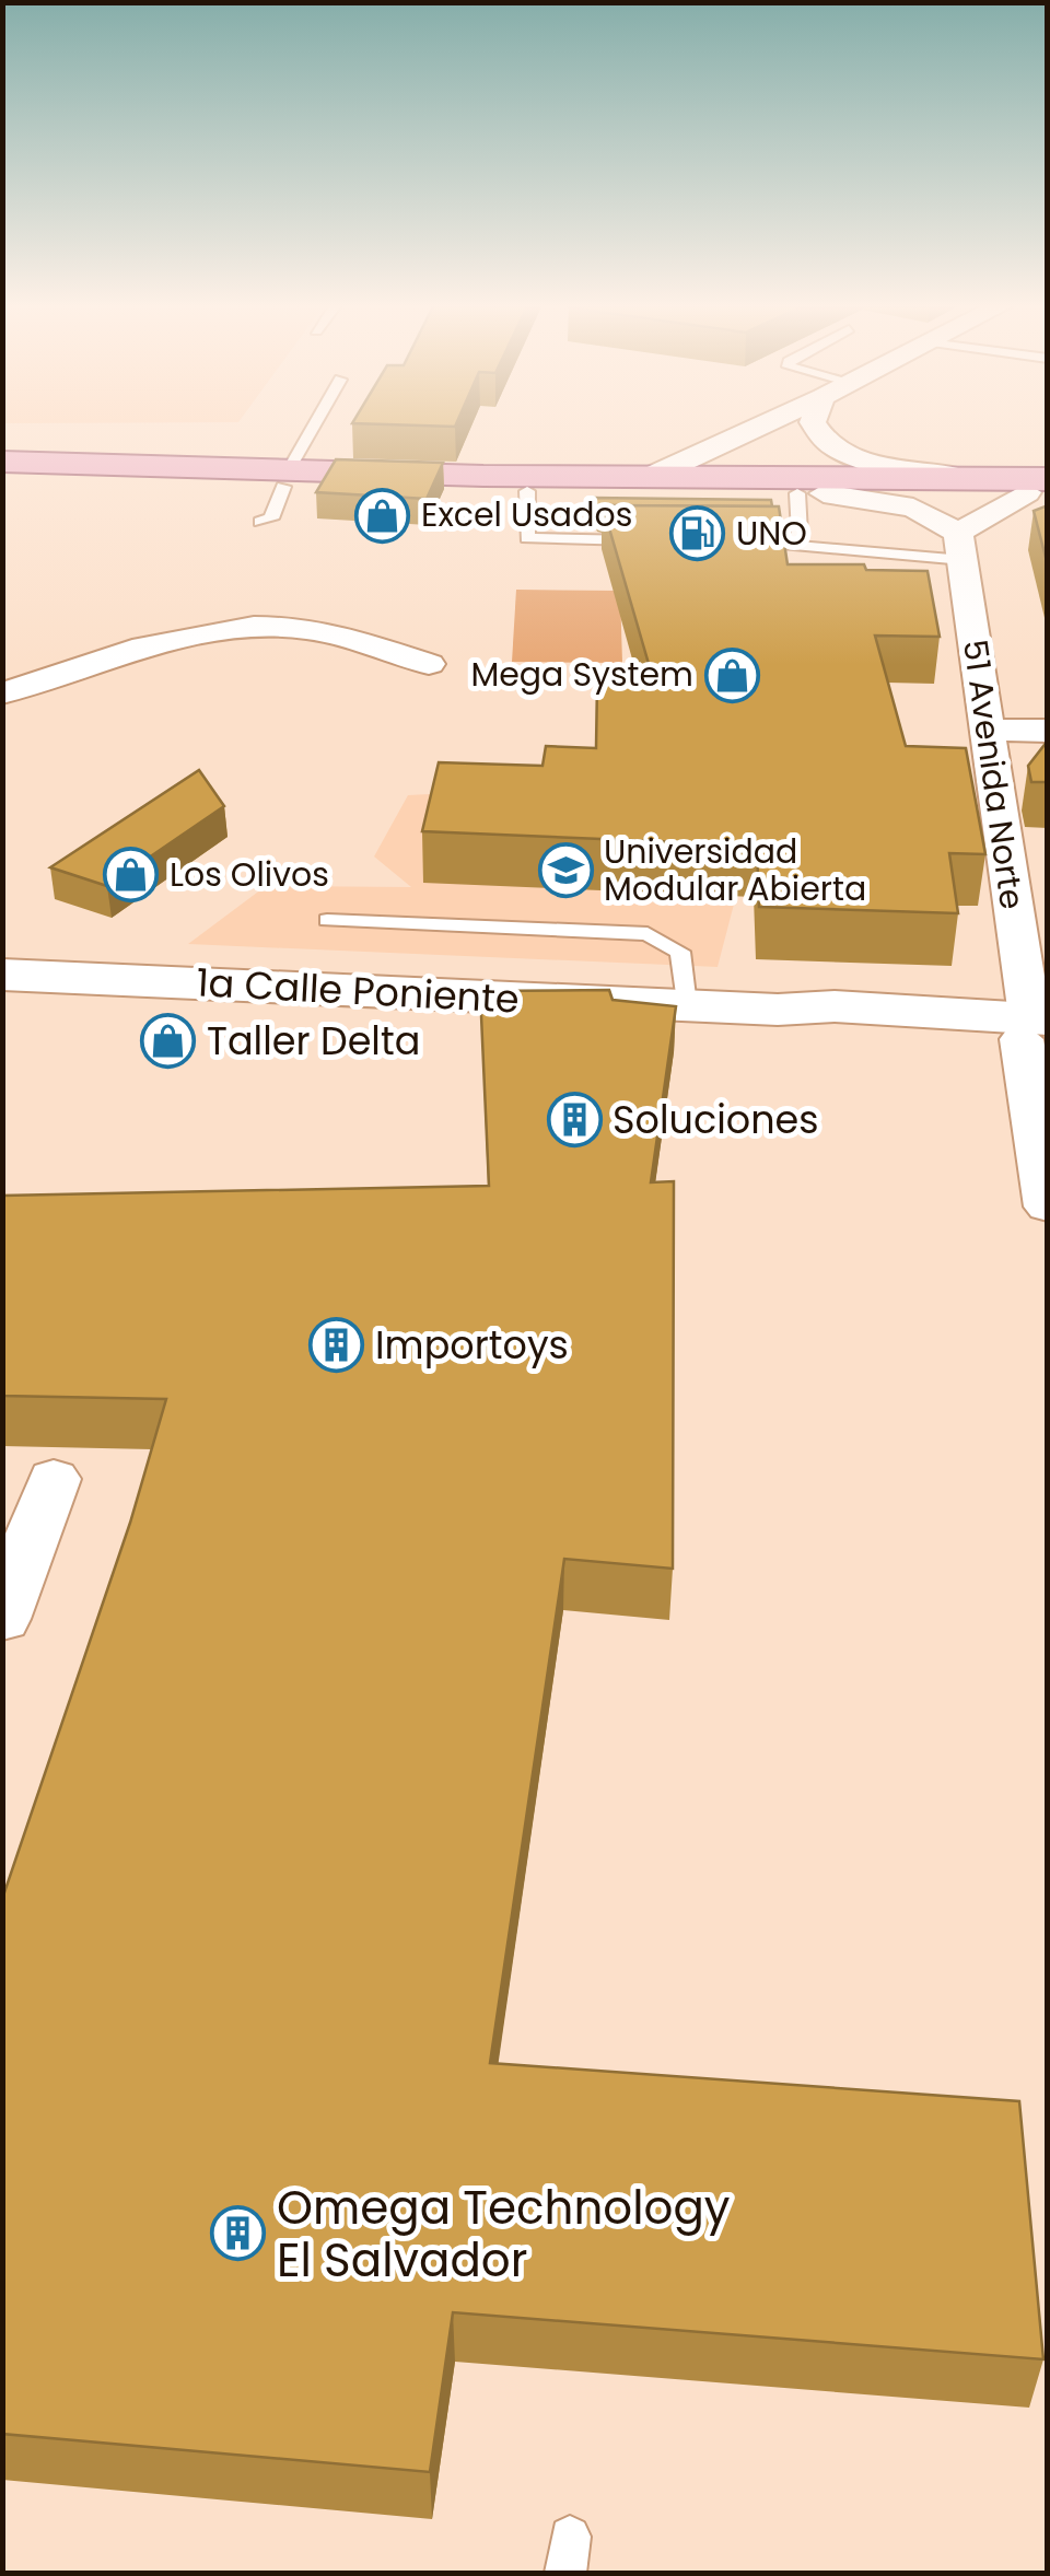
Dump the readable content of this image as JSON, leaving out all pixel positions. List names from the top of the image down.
{
  "streets": {
    "street": ["51 Avenida Norte", "1a Calle Poniente"]
  },
  "crossings": [
    ["51 Avenida Norte", "1a Calle Poniente"]
  ],
  "places": {
    "shop": [
      "Excel Usados",
      "Mega System",
      "Los Olivos",
      "Taller Delta"
    ],
    "fuel station": ["UNO"],
    "school or university": ["Universidad Modular Abierta"],
    "building": ["Soluciones", "Importoys", "Omega Technology El Salvador"]
  }
}
